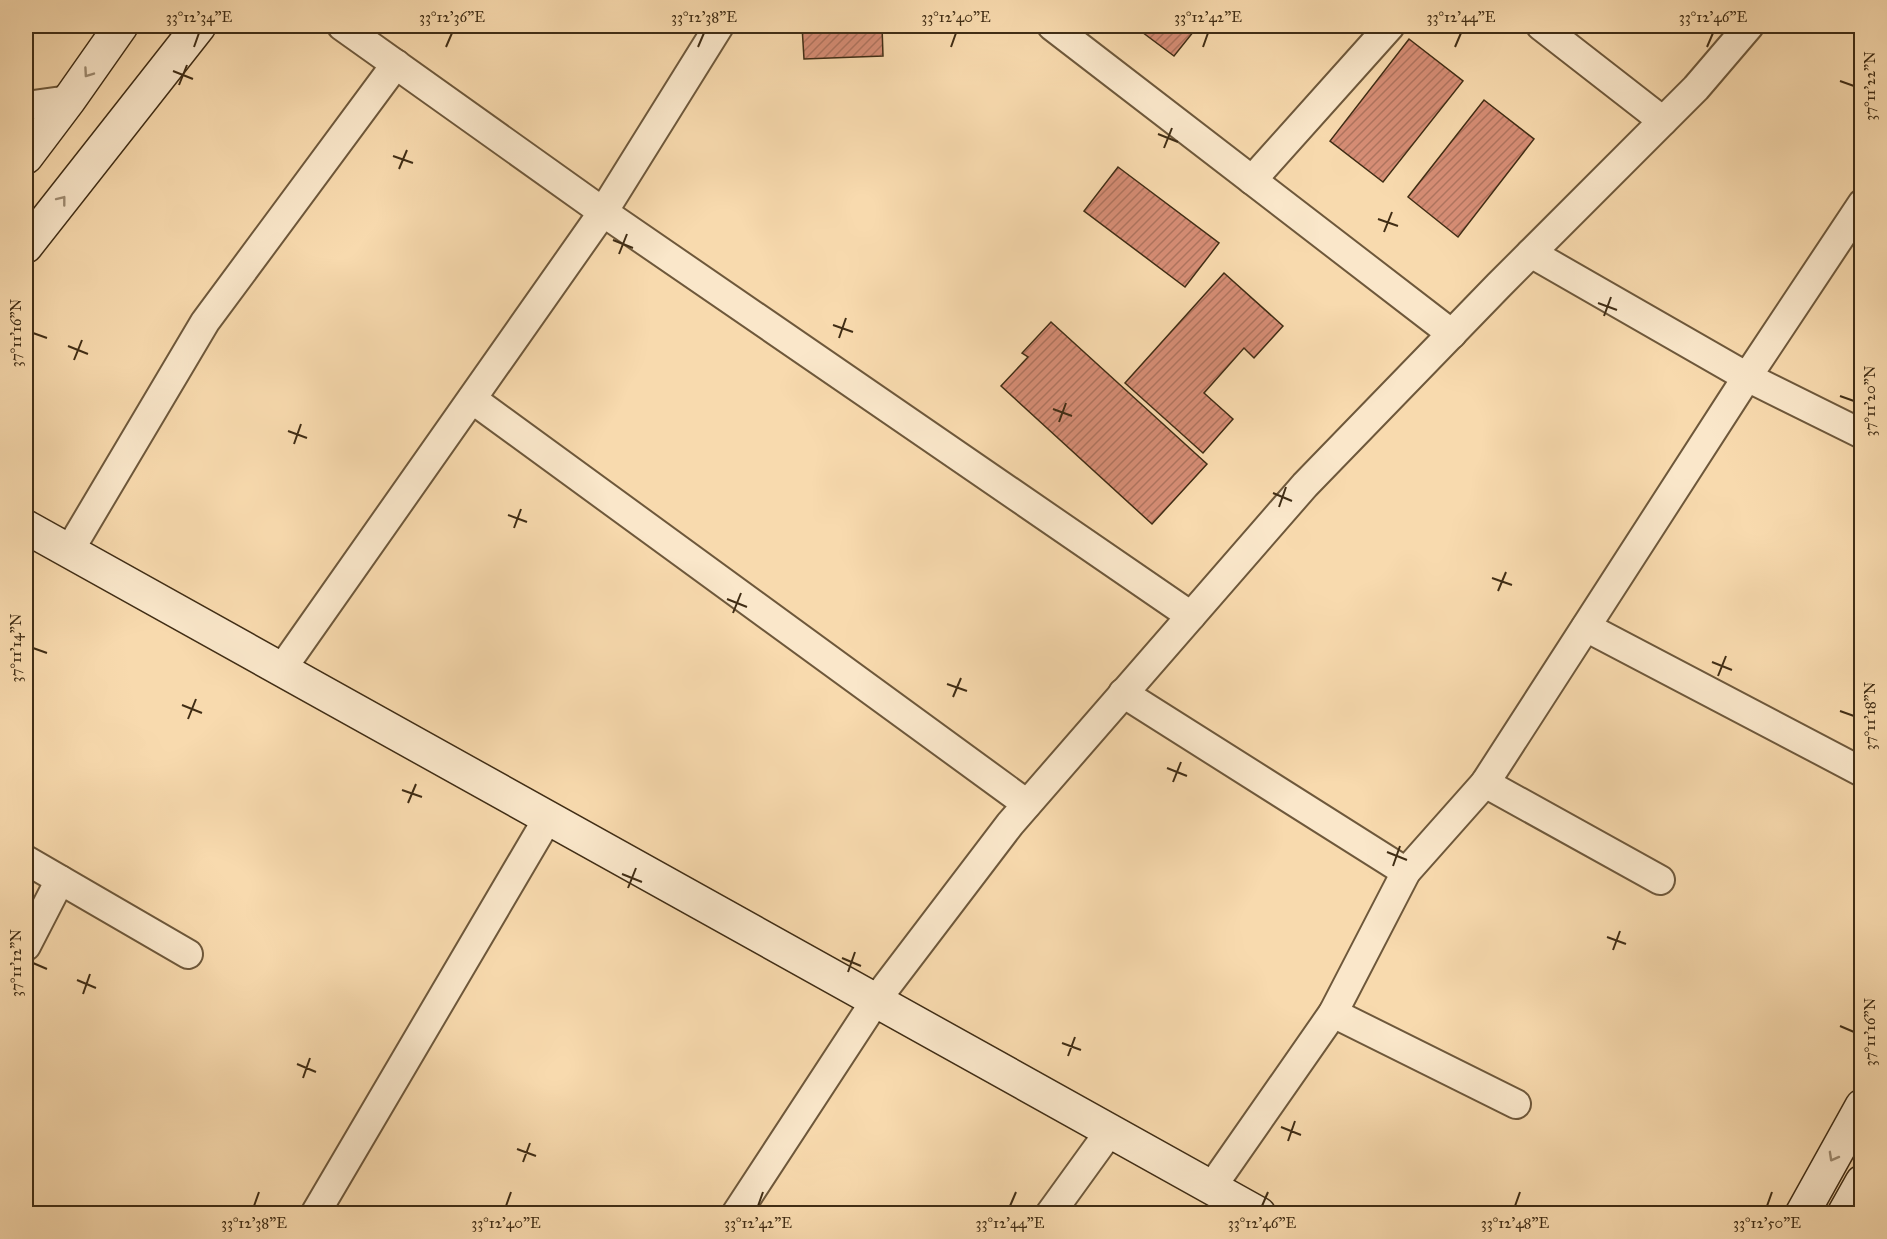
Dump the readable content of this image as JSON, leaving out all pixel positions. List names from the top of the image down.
{
  "coordinates": [
    "33°12'34\"E",
    "33°12'36\"E",
    "33°12'38\"E",
    "33°12'40\"E",
    "33°12'42\"E",
    "33°12'44\"E",
    "33°12'46\"E",
    "37°11'22\"N",
    "37°11'16\"N",
    "37°11'20\"N",
    "37°11'14\"N",
    "37°11'18\"N",
    "37°11'12\"N",
    "33°12'48\"E",
    "33°12'50\"E"
  ]
}
